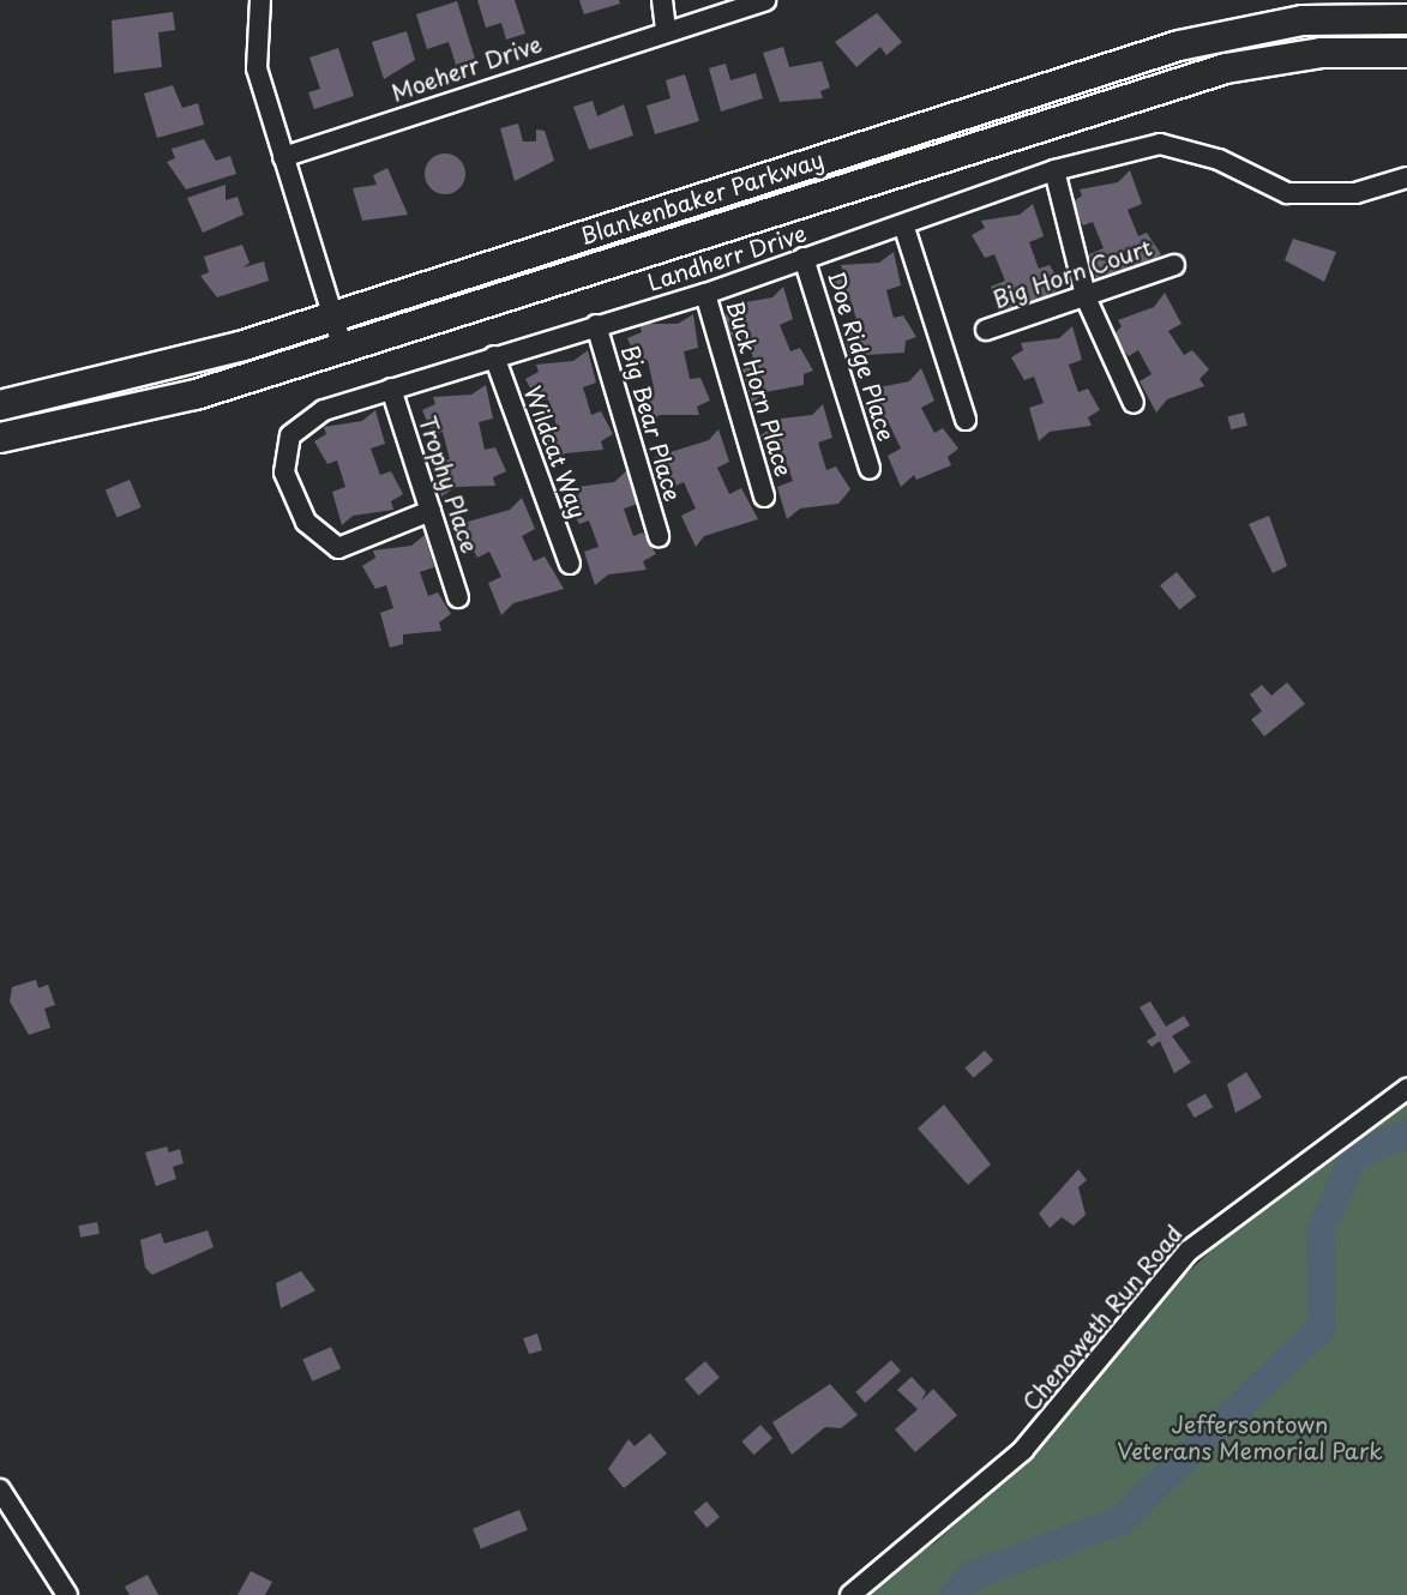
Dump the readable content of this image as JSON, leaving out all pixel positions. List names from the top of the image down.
{
  "streets": {
    "main road": ["Blankenbaker Parkway"],
    "street": [
      "Moeherr Drive",
      "Landherr Drive",
      "Big Horn Court",
      "Doe Ridge Place",
      "Buck Horn Place",
      "Big Bear Place",
      "Wildcat Way",
      "Trophy Place",
      "Chenoweth Run Road"
    ]
  },
  "crossings": [
    ["Landherr Drive", "Doe Ridge Place"],
    ["Landherr Drive", "Buck Horn Place"],
    ["Landherr Drive", "Big Bear Place"],
    ["Landherr Drive", "Wildcat Way"],
    ["Landherr Drive", "Trophy Place"]
  ],
  "parks": ["Jeffersontown Veterans Memorial Park"]
}
